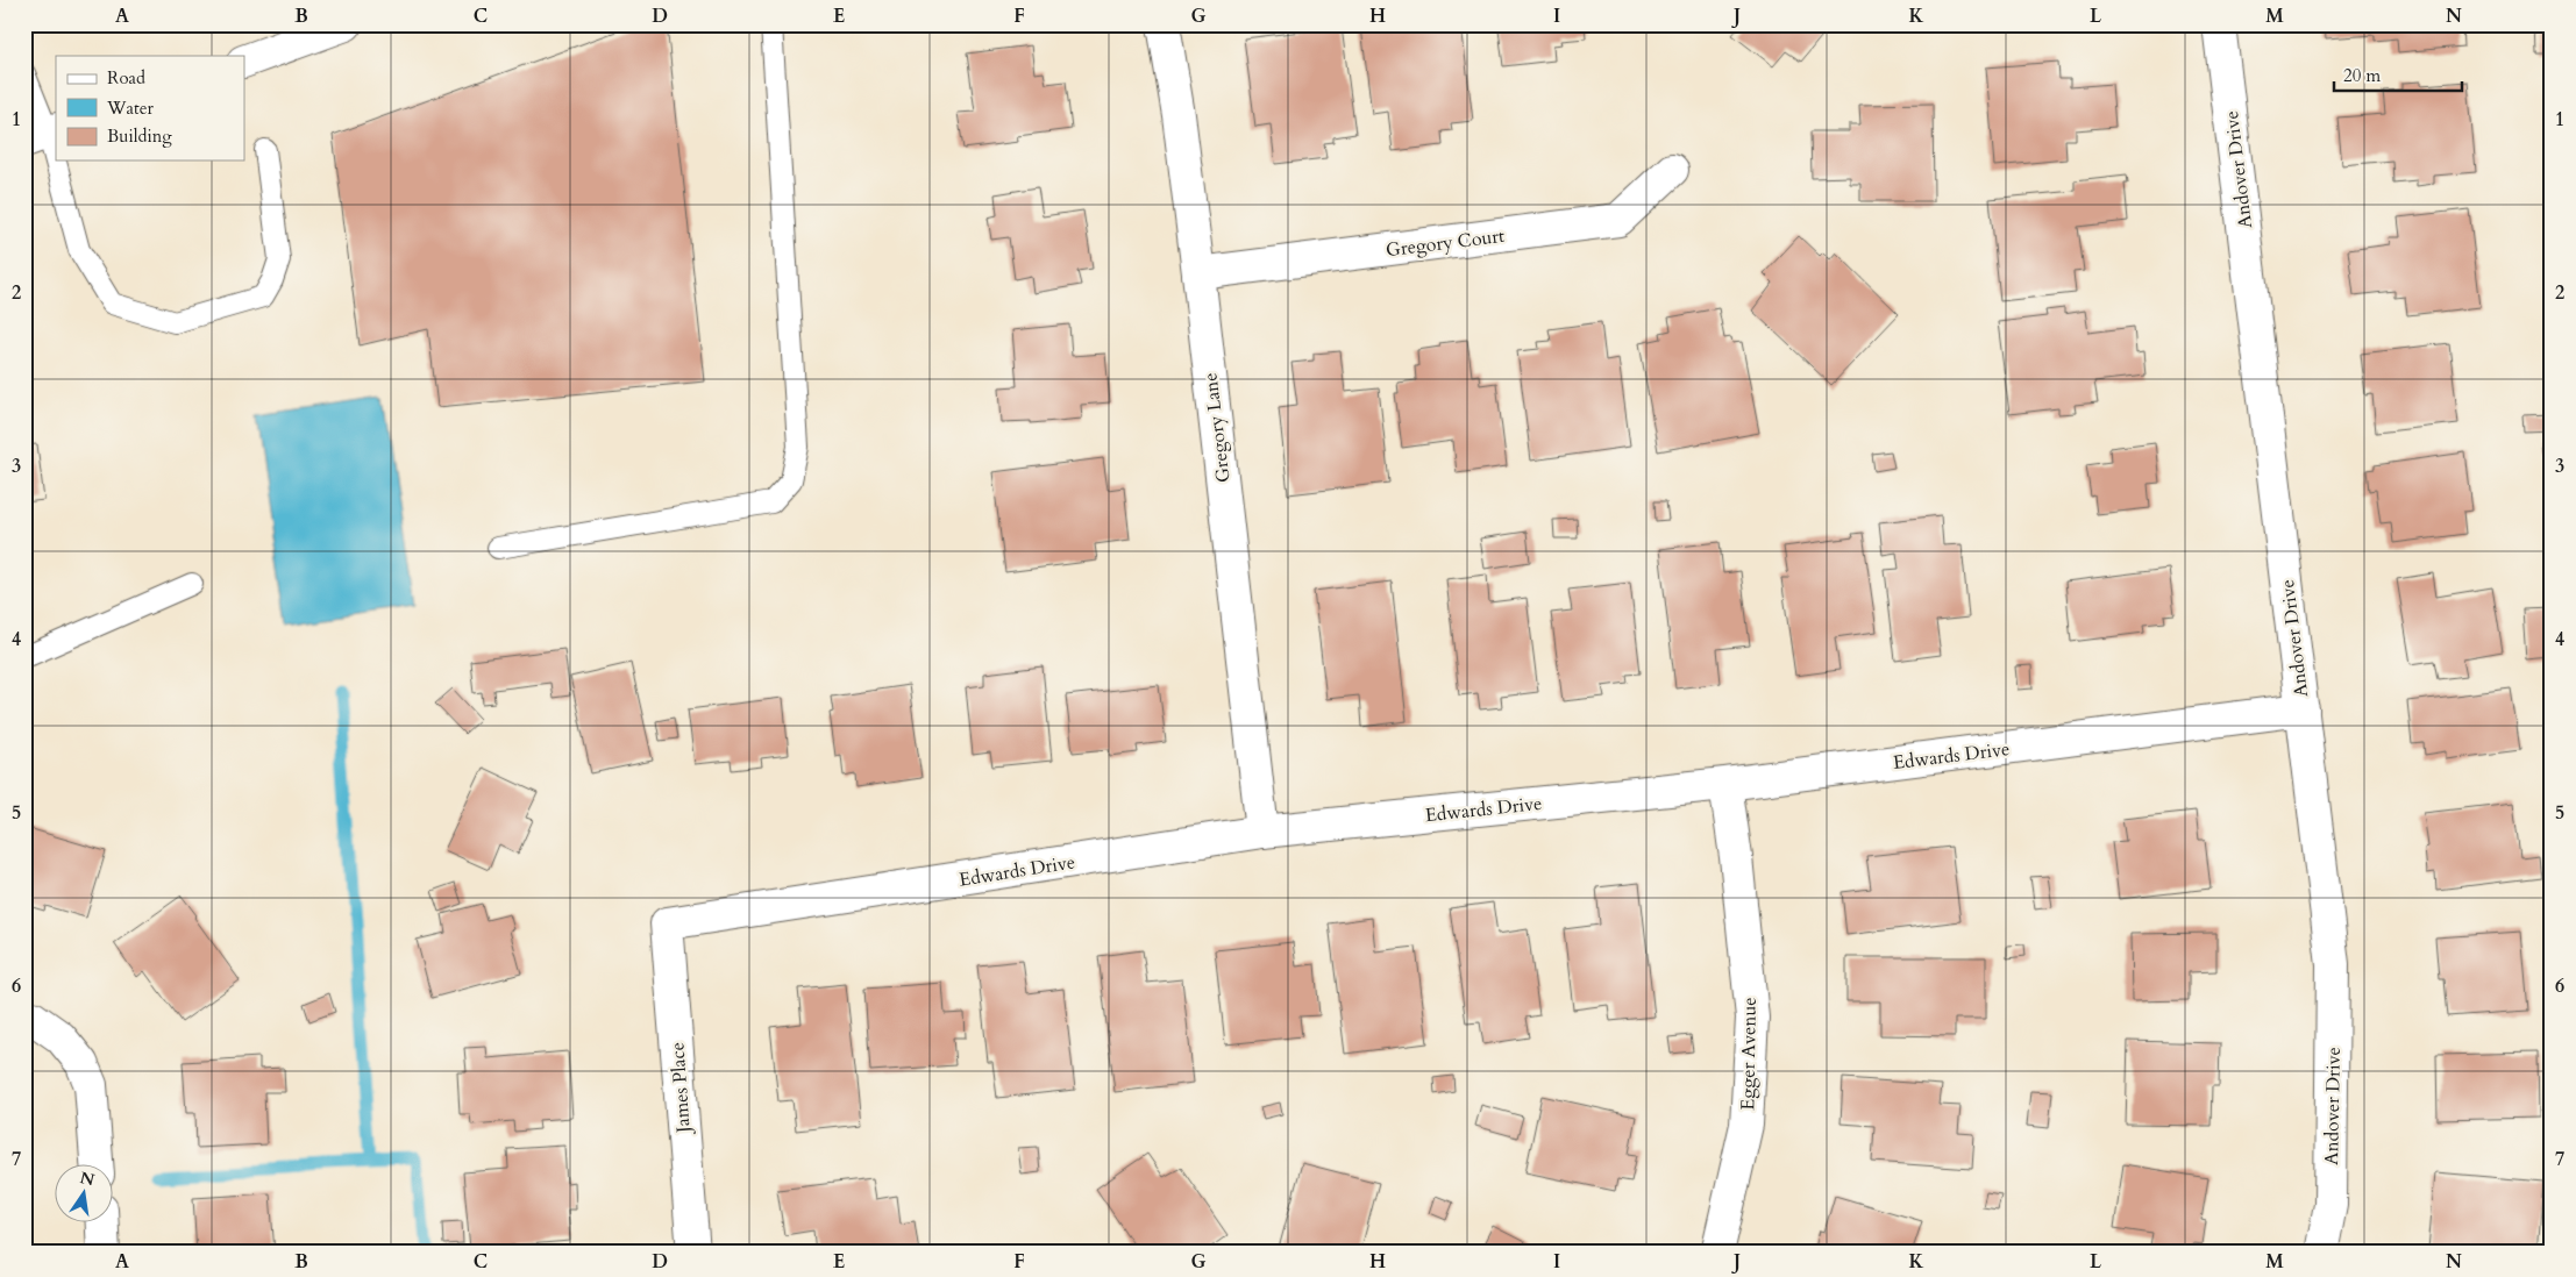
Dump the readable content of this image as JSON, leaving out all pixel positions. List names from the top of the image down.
{
  "streets": {
    "street": [
      "Andover Drive",
      "Gregory Court",
      "Gregory Lane",
      "Edwards Drive",
      "Egger Avenue",
      "James Place"
    ]
  },
  "crossings": [
    ["Andover Drive", "Edwards Drive"],
    ["Gregory Court", "Gregory Lane"],
    ["Gregory Lane", "Edwards Drive"],
    ["Edwards Drive", "Egger Avenue"],
    ["Edwards Drive", "James Place"]
  ],
  "legend": ["Road", "Water", "Building"],
  "scale_bar": "20 m",
  "north": "top",
  "grid": {
    "columns": [
      "A",
      "B",
      "C",
      "D",
      "E",
      "F",
      "G",
      "H",
      "I",
      "J",
      "K",
      "L",
      "M",
      "N"
    ],
    "rows": [
      "1",
      "2",
      "3",
      "4",
      "5",
      "6",
      "7"
    ]
  }
}
